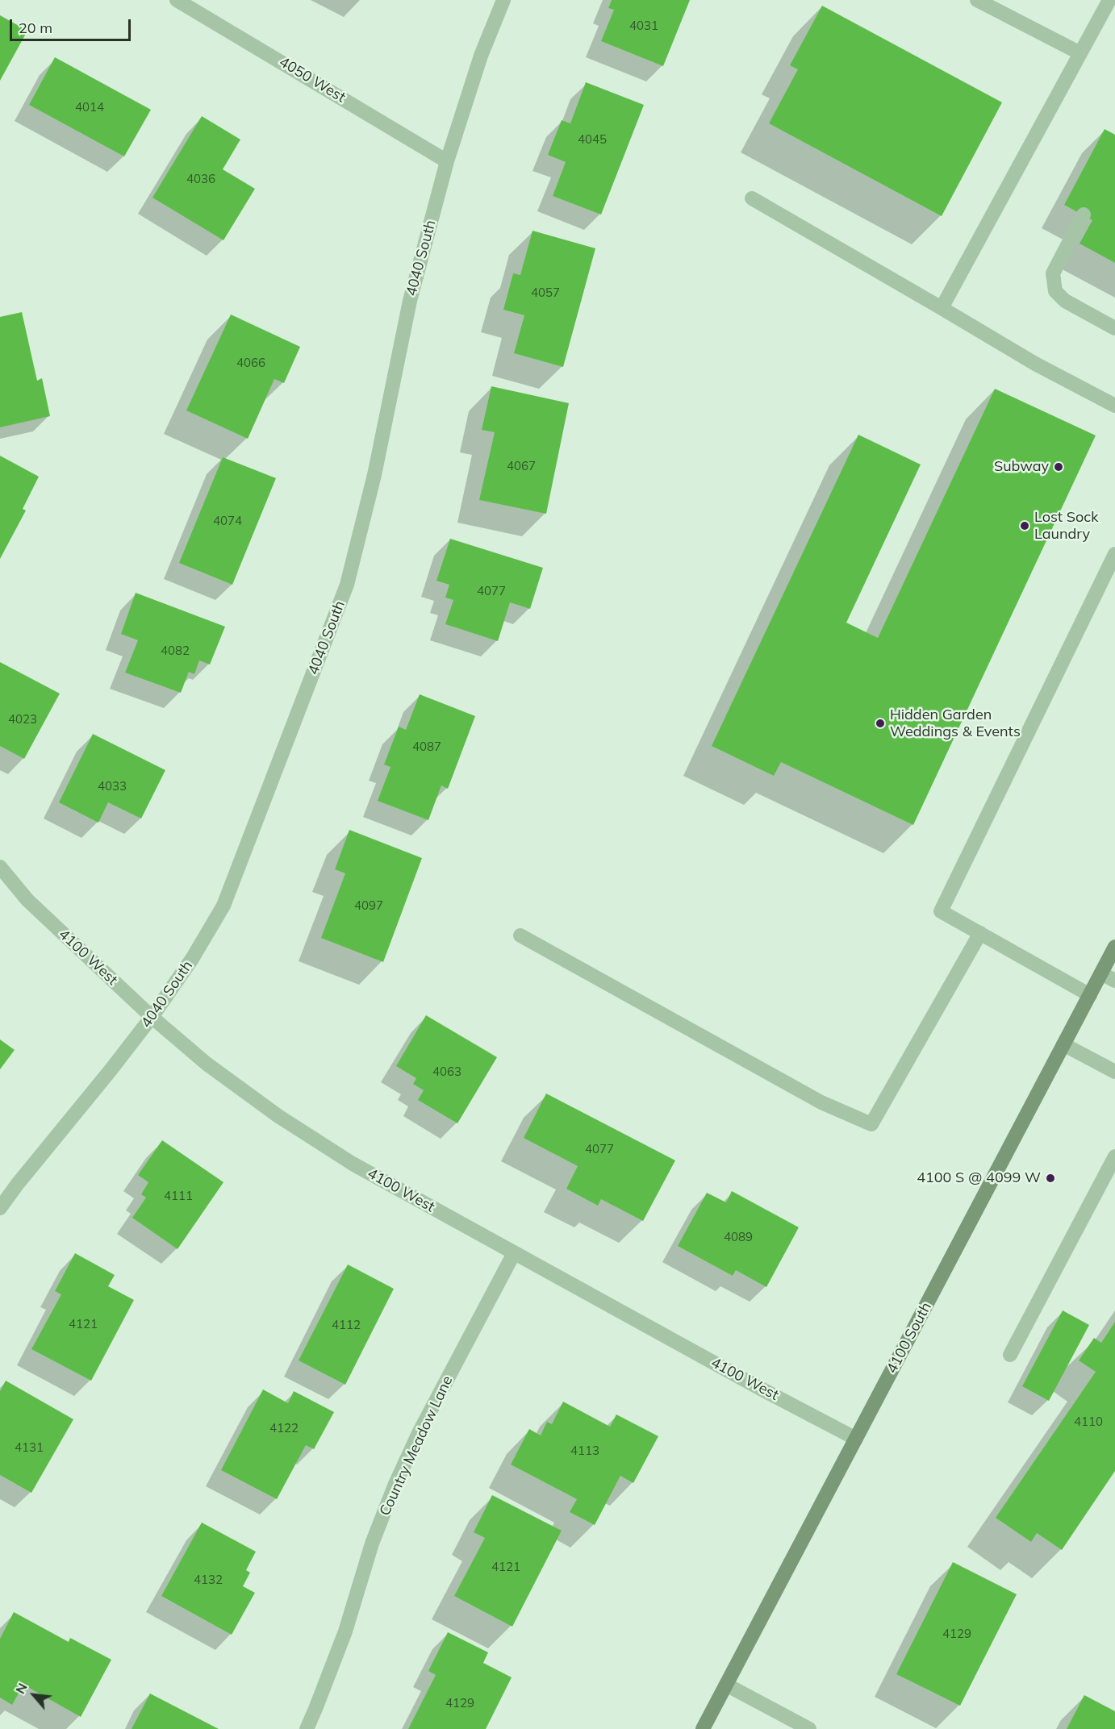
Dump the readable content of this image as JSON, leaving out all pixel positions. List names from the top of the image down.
{
  "streets": {
    "main road": ["4100 South"],
    "street": [
      "4050 West",
      "4040 South",
      "4100 West",
      "Country Meadow Lane"
    ]
  },
  "crossings": [
    ["4050 West", "4040 South"],
    ["4040 South", "4100 West"],
    ["4100 West", "4100 South"],
    ["4100 West", "Country Meadow Lane"]
  ],
  "places": [
    "Subway",
    "Lost Sock Laundry",
    "Hidden Garden Weddings & Events",
    "4100 S @ 4099 W"
  ],
  "house_numbers": [
    "4031",
    "4014",
    "4045",
    "4036",
    "4057",
    "4066",
    "4067",
    "4074",
    "4077",
    "4082",
    "4023",
    "4087",
    "4033",
    "4097",
    "4063",
    "4077",
    "4111",
    "4089",
    "4121",
    "4112",
    "4110",
    "4122",
    "4131",
    "4113",
    "4121",
    "4132",
    "4129",
    "4129"
  ],
  "scale_bar": "20 m",
  "north": "top left"
}
